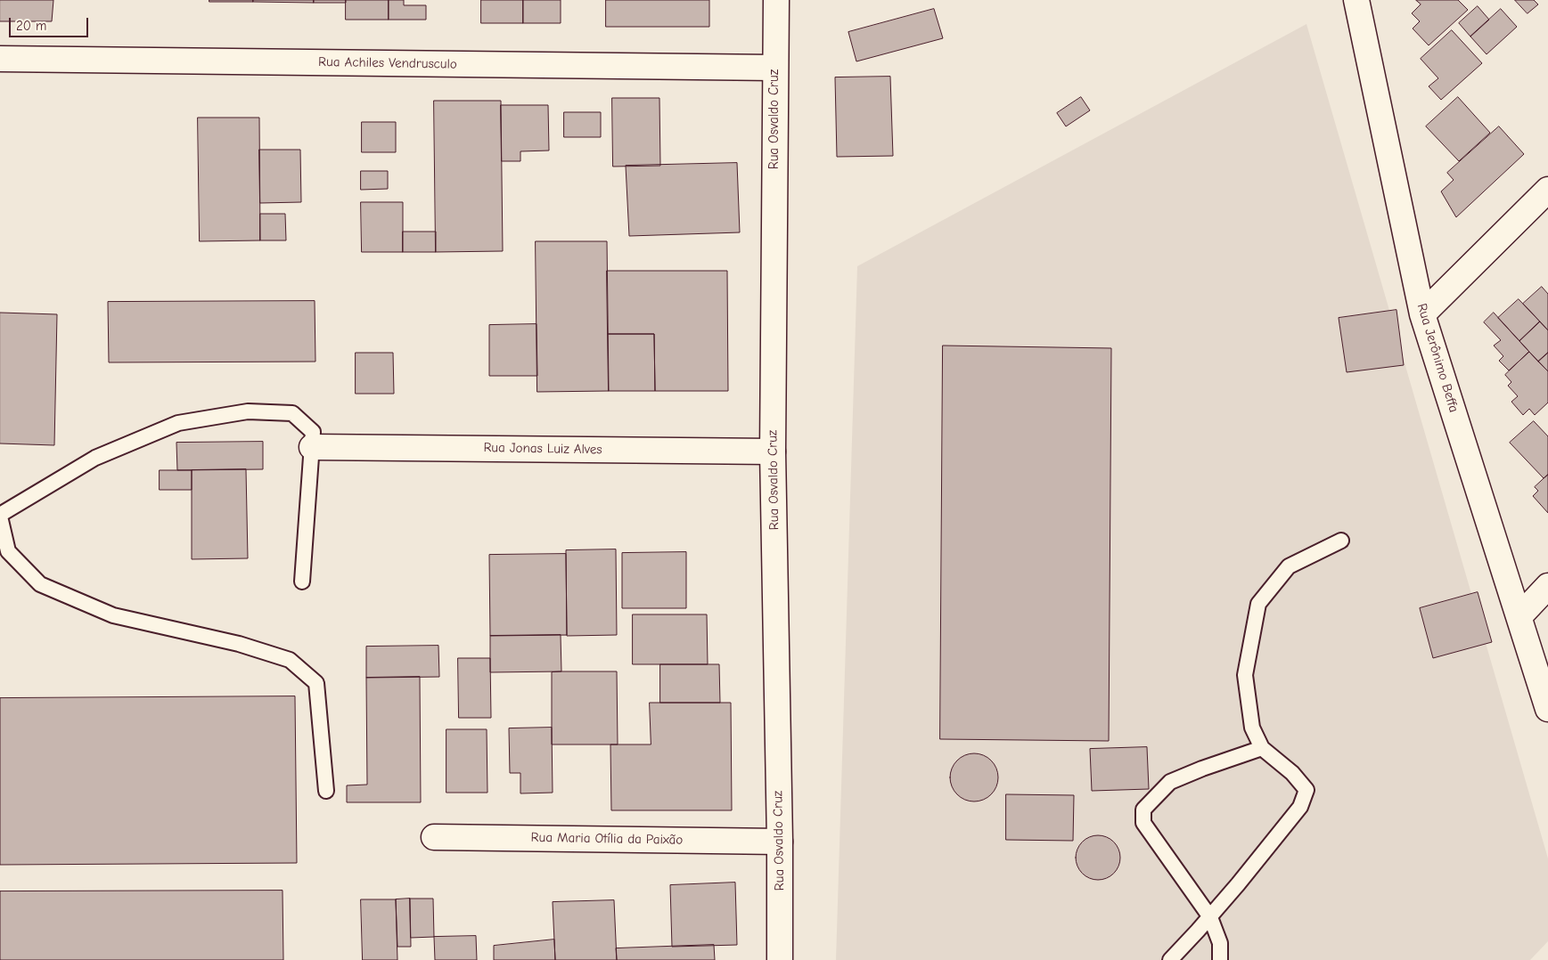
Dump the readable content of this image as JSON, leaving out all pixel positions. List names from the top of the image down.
{
  "streets": {
    "main road": [
      "Rua Achiles Vendrusculo",
      "Rua Osvaldo Cruz",
      "Rua Jerônimo Beffa",
      "Rua Jonas Luiz Alves",
      "Rua Maria Otília da Paixão"
    ]
  },
  "crossings": [
    ["Rua Achiles Vendrusculo", "Rua Osvaldo Cruz"],
    ["Rua Osvaldo Cruz", "Rua Jonas Luiz Alves"],
    ["Rua Osvaldo Cruz", "Rua Maria Otília da Paixão"]
  ],
  "scale_bar": "20 m"
}
